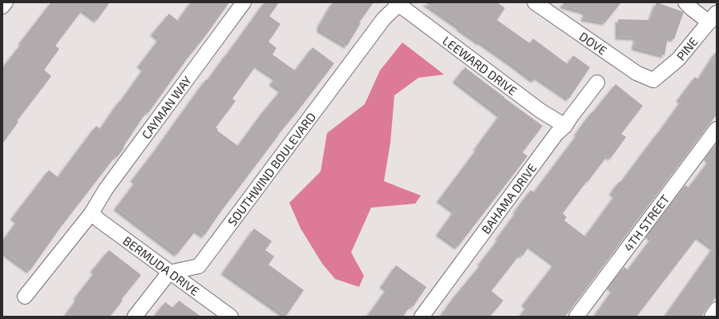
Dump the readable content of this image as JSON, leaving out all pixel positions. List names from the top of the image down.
{
  "streets": {
    "street": [
      "DOVE",
      "PINE",
      "LEEWARD DRIVE",
      "CAYMAN WAY",
      "SOUTHWIND BOULEVARD",
      "BAHAMA DRIVE",
      "4TH STREET",
      "BERMUDA DRIVE"
    ]
  },
  "crossings": [
    ["DOVE", "PINE"],
    ["LEEWARD DRIVE", "SOUTHWIND BOULEVARD"],
    ["LEEWARD DRIVE", "BAHAMA DRIVE"],
    ["CAYMAN WAY", "BERMUDA DRIVE"],
    ["SOUTHWIND BOULEVARD", "BERMUDA DRIVE"]
  ]
}
